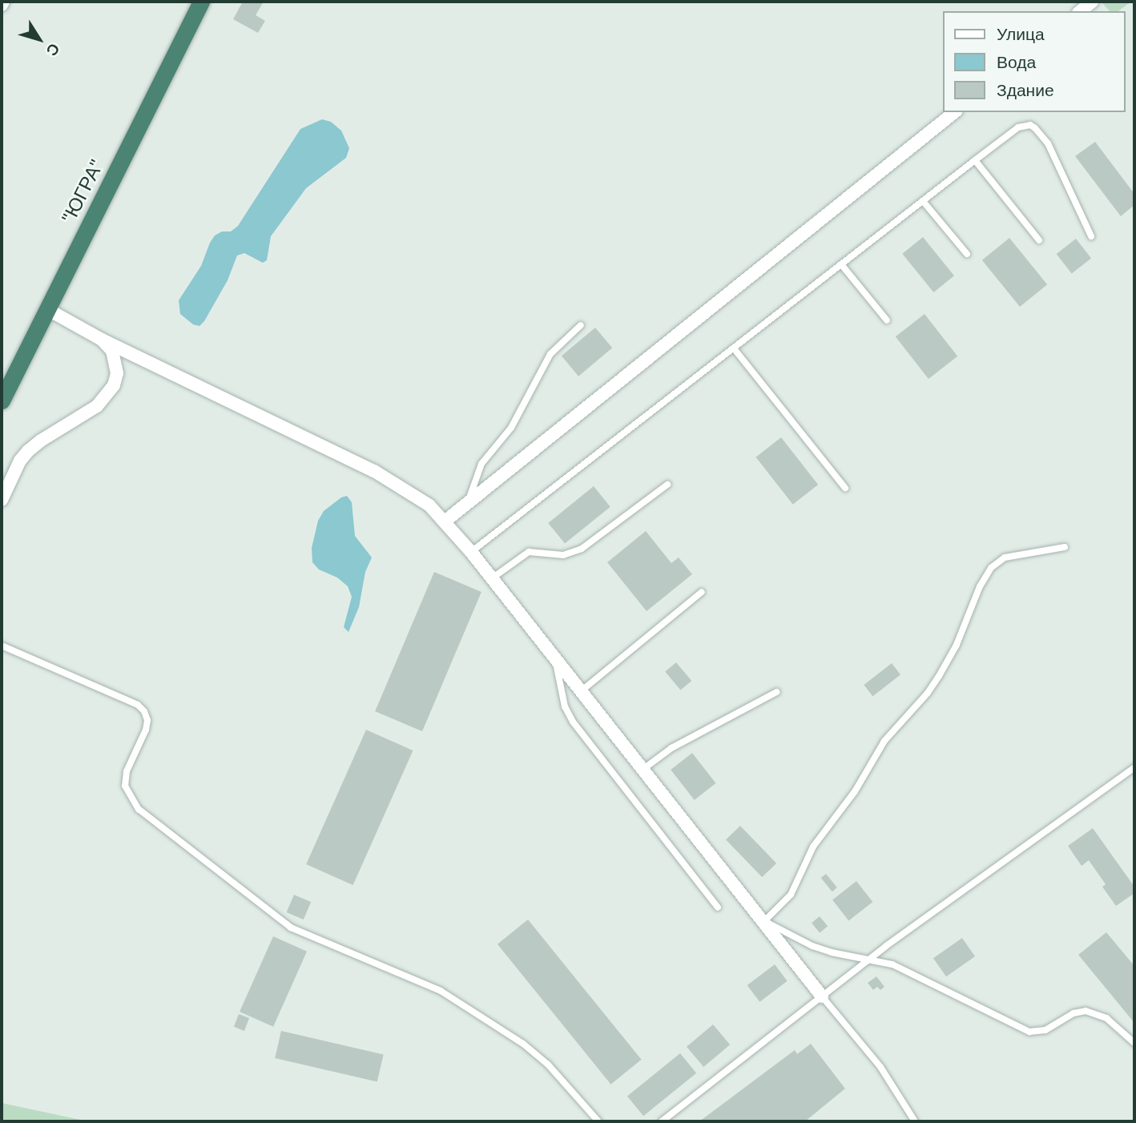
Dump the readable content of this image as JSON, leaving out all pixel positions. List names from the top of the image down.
{
  "streets": {
    "highway": ["\"ЮГРА\""]
  },
  "legend": ["Улица", "Вода", "Здание"],
  "north": "bottom right"
}
